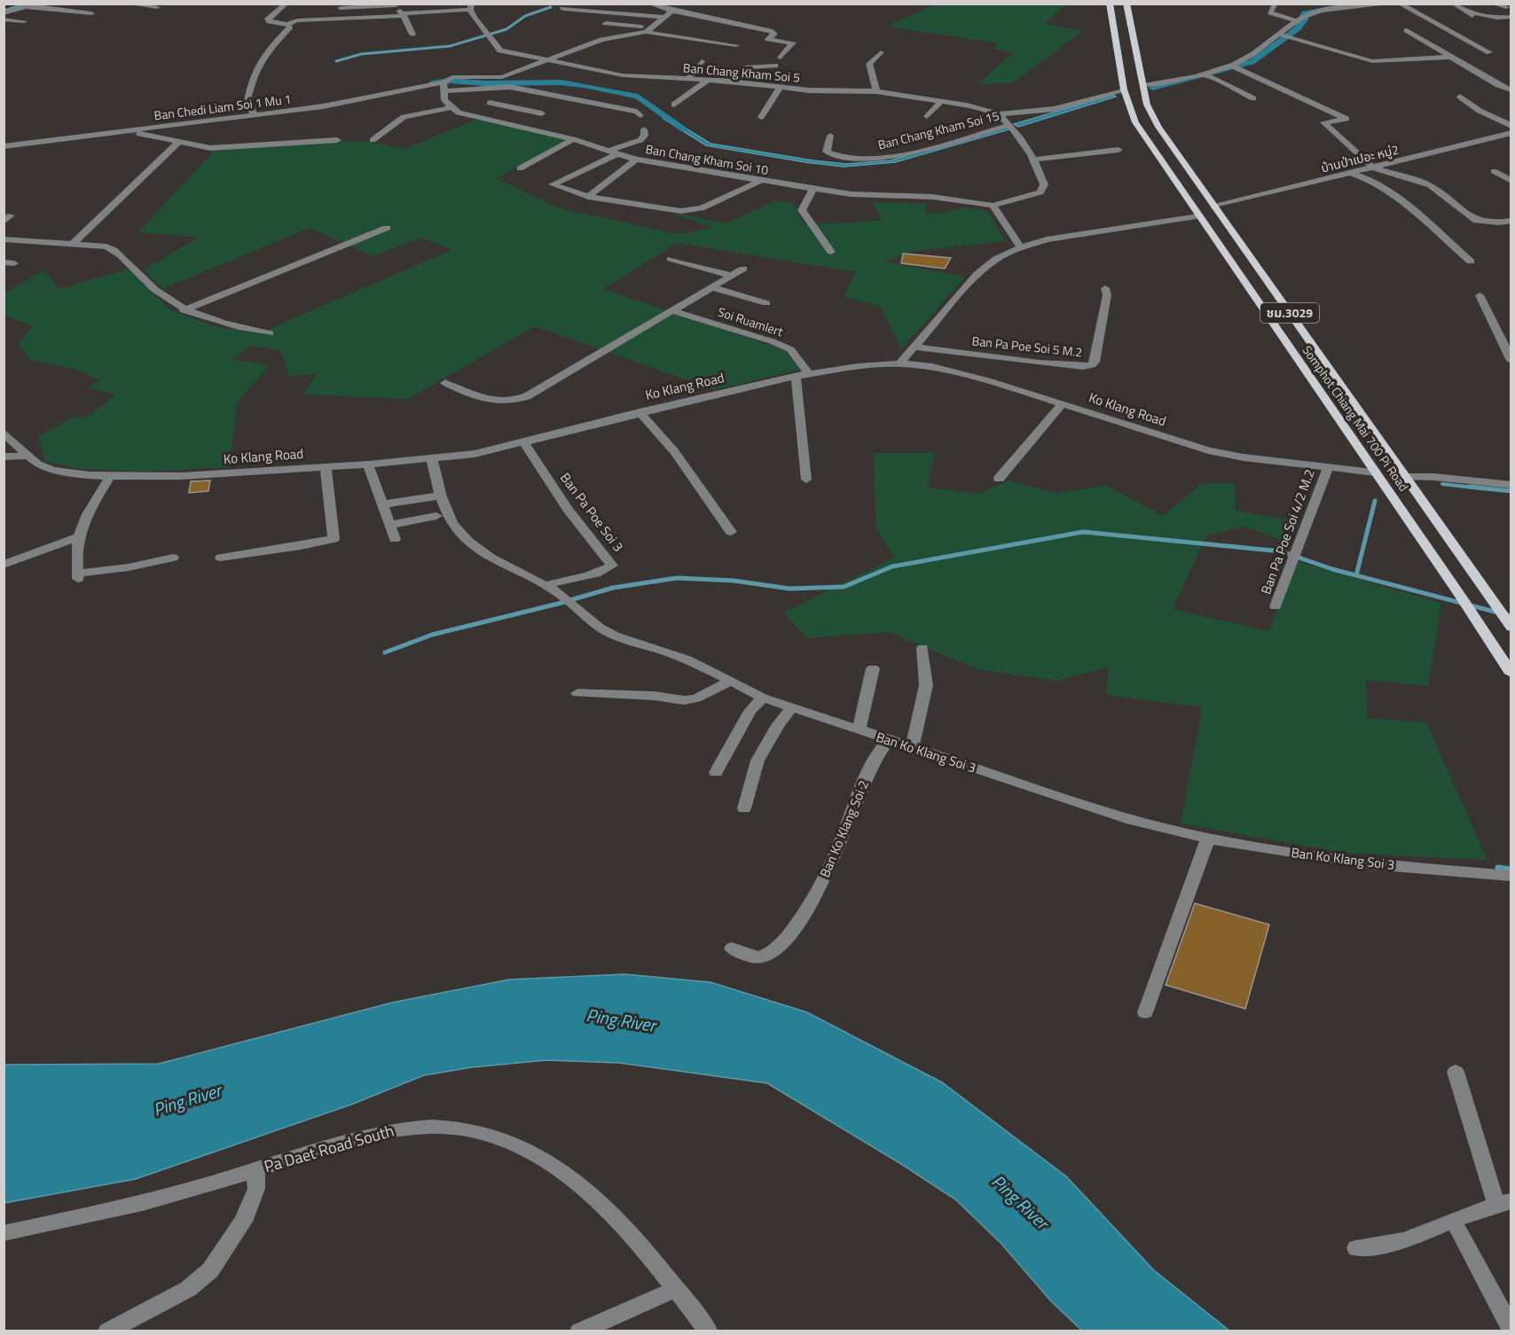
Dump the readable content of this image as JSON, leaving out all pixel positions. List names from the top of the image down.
{
  "streets": {
    "main road": ["ชม.3029", "Somphot Chiang Mai 700 Pi Road"],
    "street": [
      "Ban Chang Kham Soi 5",
      "Ban Chedi Liam Soi 1 Mu 1",
      "Ban Chang Kham Soi 15",
      "บ้านป่าเปอะ หมู่2",
      "Ban Chang Kham Soi 10",
      "Soi Ruamlert",
      "Ban Pa Poe Soi 5 M.2",
      "Ko Klang Road",
      "Ban Pa Poe Soi 3",
      "Ban Pa Poe Soi 4/2 M.2",
      "Ban Ko Klang Soi 3",
      "Ban Ko Klang Soi 2",
      "Pa Daet Road South"
    ]
  },
  "crossings": [
    ["บ้านป่าเปอะ หมู่2", "Somphot Chiang Mai 700 Pi Road"],
    ["Soi Ruamlert", "Ko Klang Road"],
    ["Ko Klang Road", "Somphot Chiang Mai 700 Pi Road"],
    ["Ko Klang Road", "Ban Pa Poe Soi 3"],
    ["Ko Klang Road", "Ban Pa Poe Soi 4/2 M.2"],
    ["Ko Klang Road", "Ban Ko Klang Soi 3"],
    ["Ban Pa Poe Soi 3", "Ban Ko Klang Soi 3"],
    ["Ban Ko Klang Soi 3", "Ban Ko Klang Soi 2"]
  ],
  "water": ["Ping River"]
}
